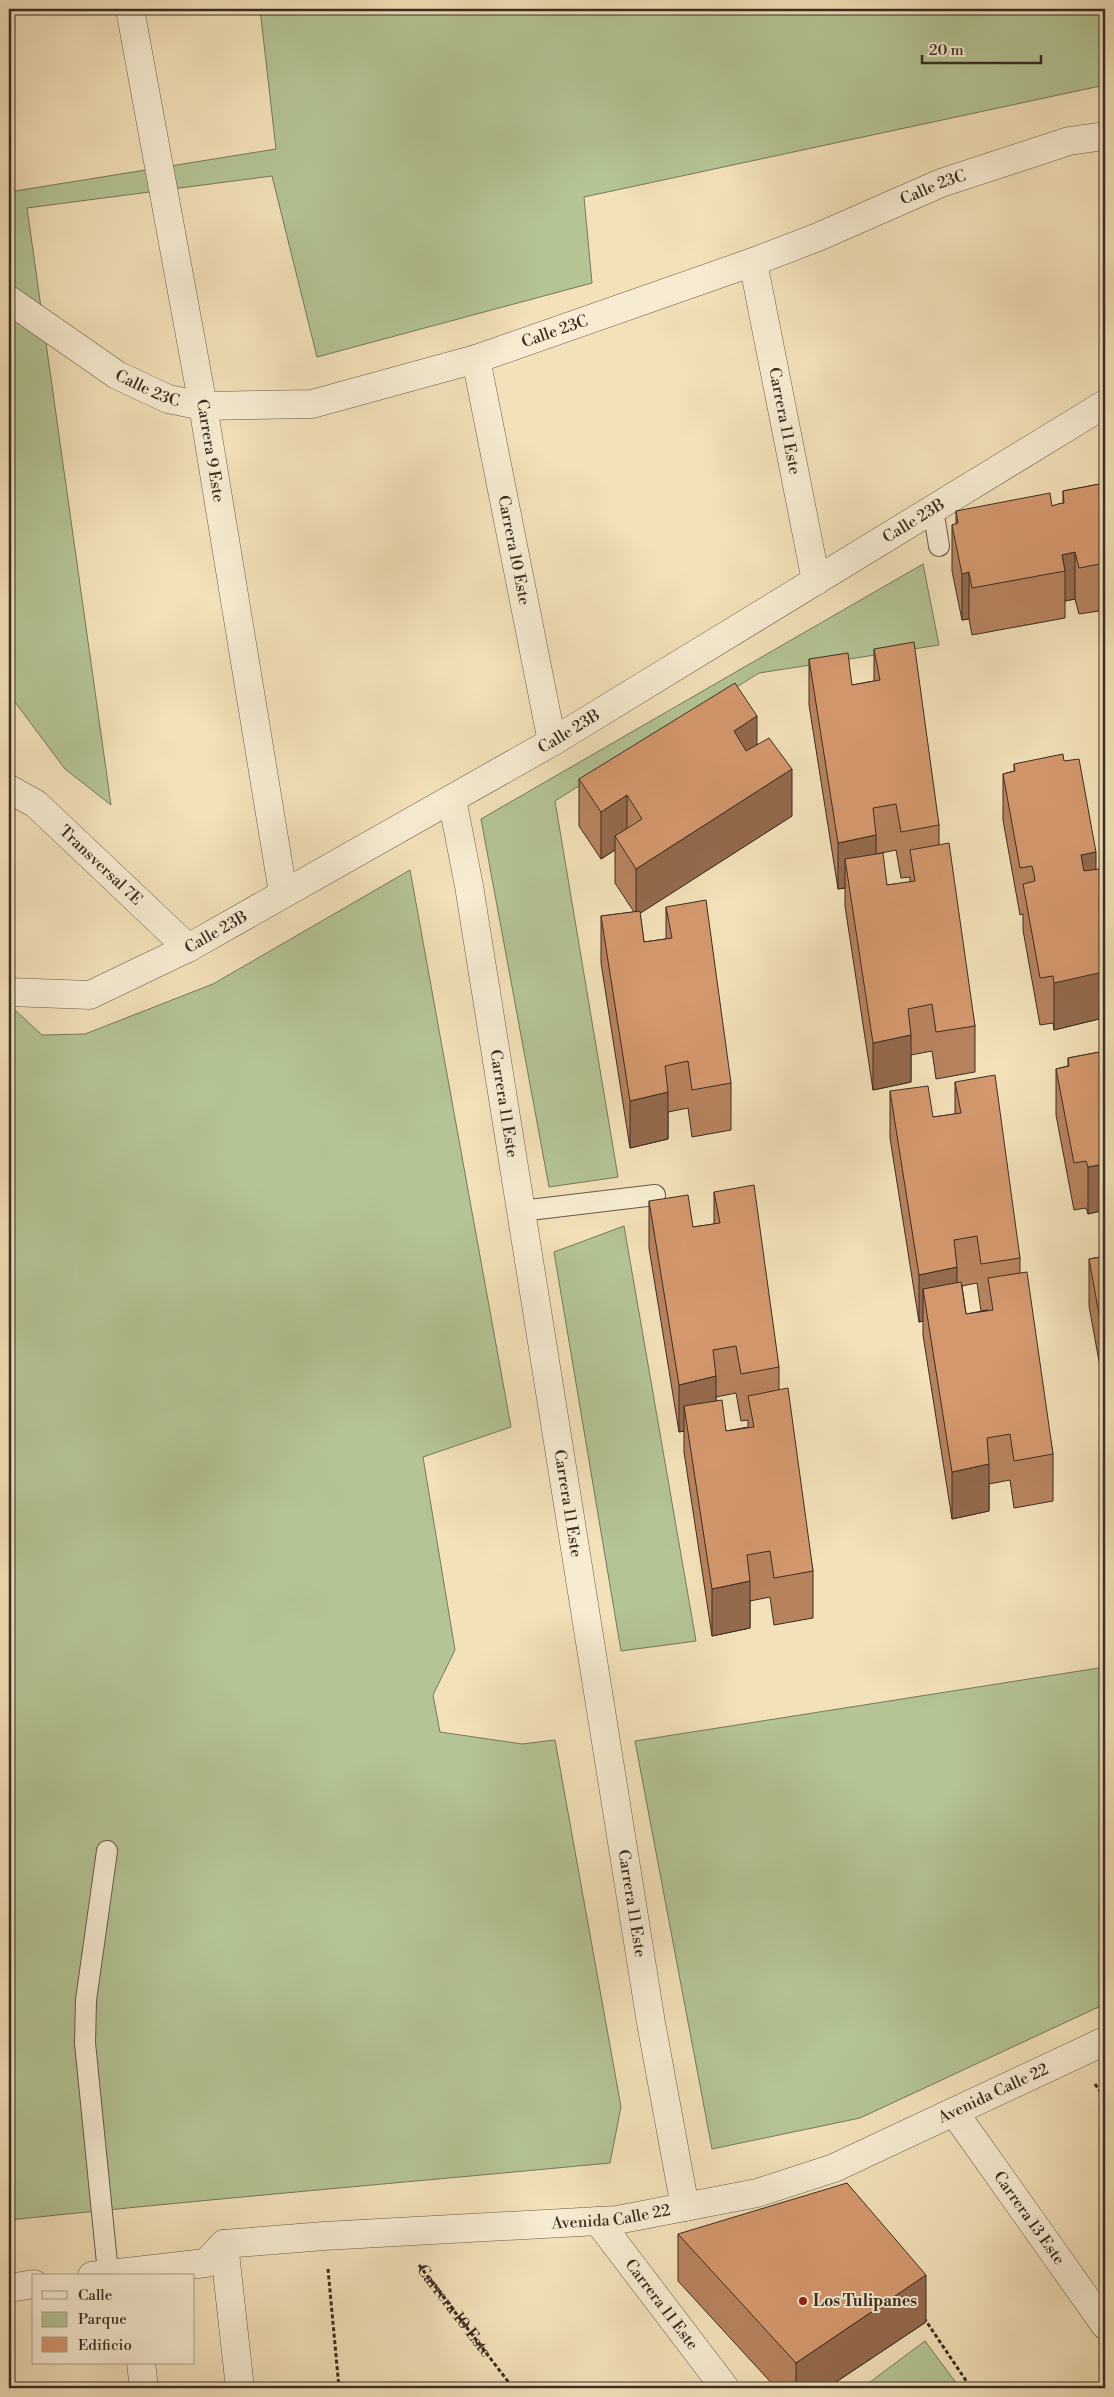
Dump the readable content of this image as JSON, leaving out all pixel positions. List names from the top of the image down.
{
  "streets": {
    "street": [
      "Calle 23C",
      "Carrera 11 Este",
      "Carrera 9 Este",
      "Calle 23B",
      "Carrera 10 Este",
      "Transversal 7E",
      "Avenida Calle 22",
      "Carrera 13 Este"
    ]
  },
  "crossings": [
    ["Calle 23C", "Carrera 11 Este"],
    ["Calle 23C", "Carrera 9 Este"],
    ["Calle 23C", "Carrera 10 Este"],
    ["Carrera 11 Este", "Calle 23B"],
    ["Carrera 11 Este", "Avenida Calle 22"],
    ["Carrera 9 Este", "Calle 23B"],
    ["Calle 23B", "Carrera 10 Este"],
    ["Calle 23B", "Transversal 7E"],
    ["Carrera 10 Este", "Avenida Calle 22"],
    ["Avenida Calle 22", "Carrera 13 Este"]
  ],
  "places": ["Los Tulipanes"],
  "legend": ["Calle", "Parque", "Edificio"],
  "scale_bar": "20 m"
}
